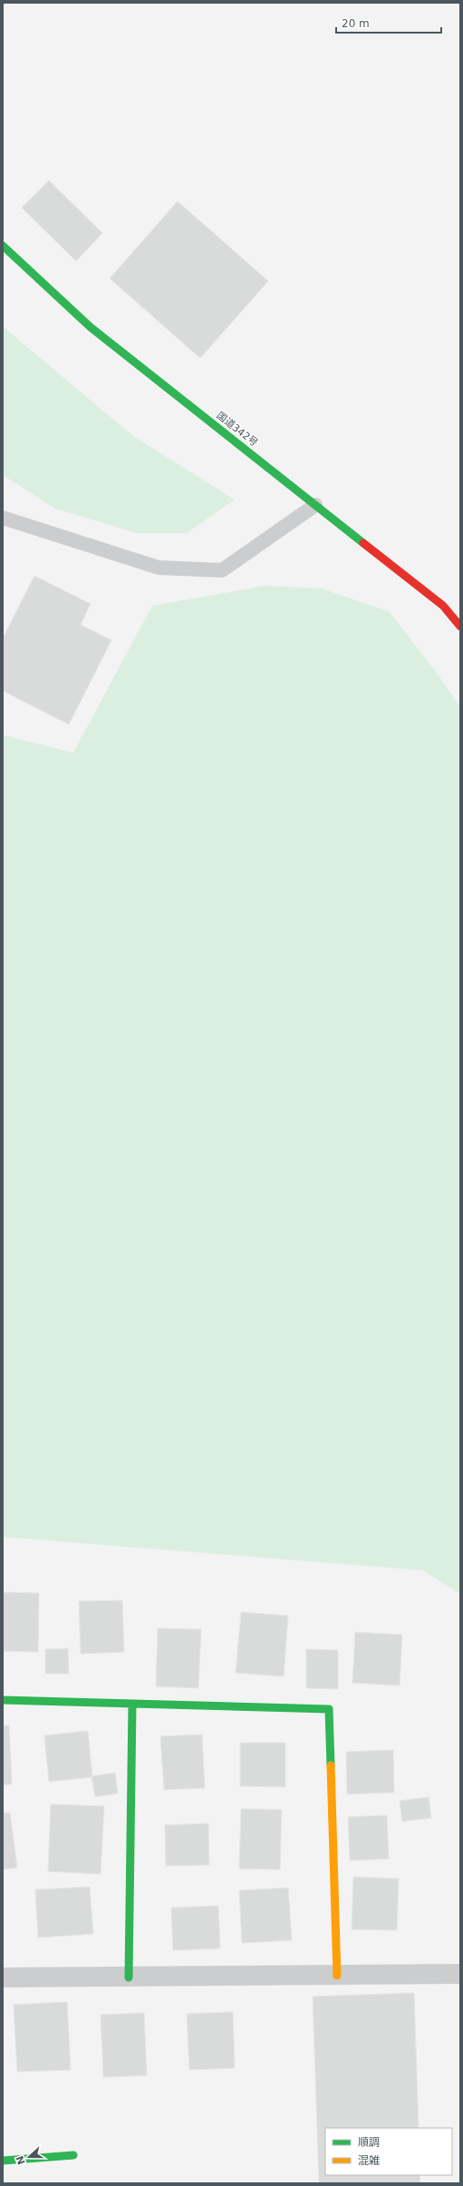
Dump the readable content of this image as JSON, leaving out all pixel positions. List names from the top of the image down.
{
  "streets": {
    "main road": ["国道342号"]
  },
  "legend": ["順調", "混雑"],
  "scale_bar": "20 m",
  "north": "left"
}
